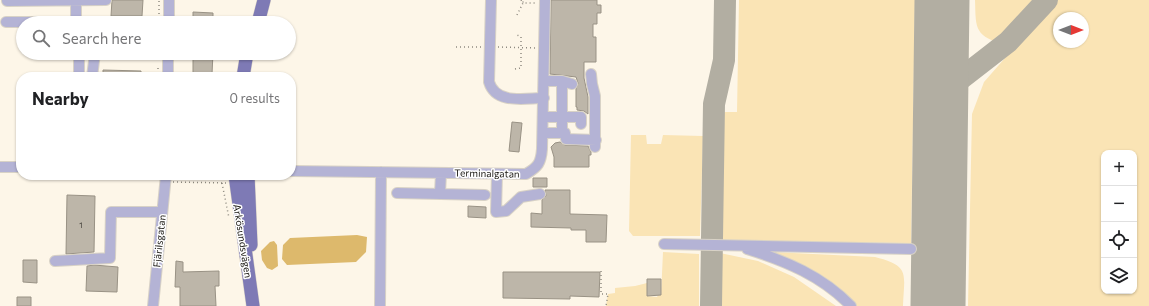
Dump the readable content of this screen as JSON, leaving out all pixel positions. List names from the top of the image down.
{
  "streets": {
    "main road": ["Arkösundsvägen"],
    "street": ["Terminalgatan", "Fjärilsgatan"]
  },
  "house_numbers": ["1"],
  "north": "right",
  "page": {
    "search": "Search here",
    "heading": ["Nearby", "0 results"],
    "map_buttons": ["+", "−"]
  }
}
